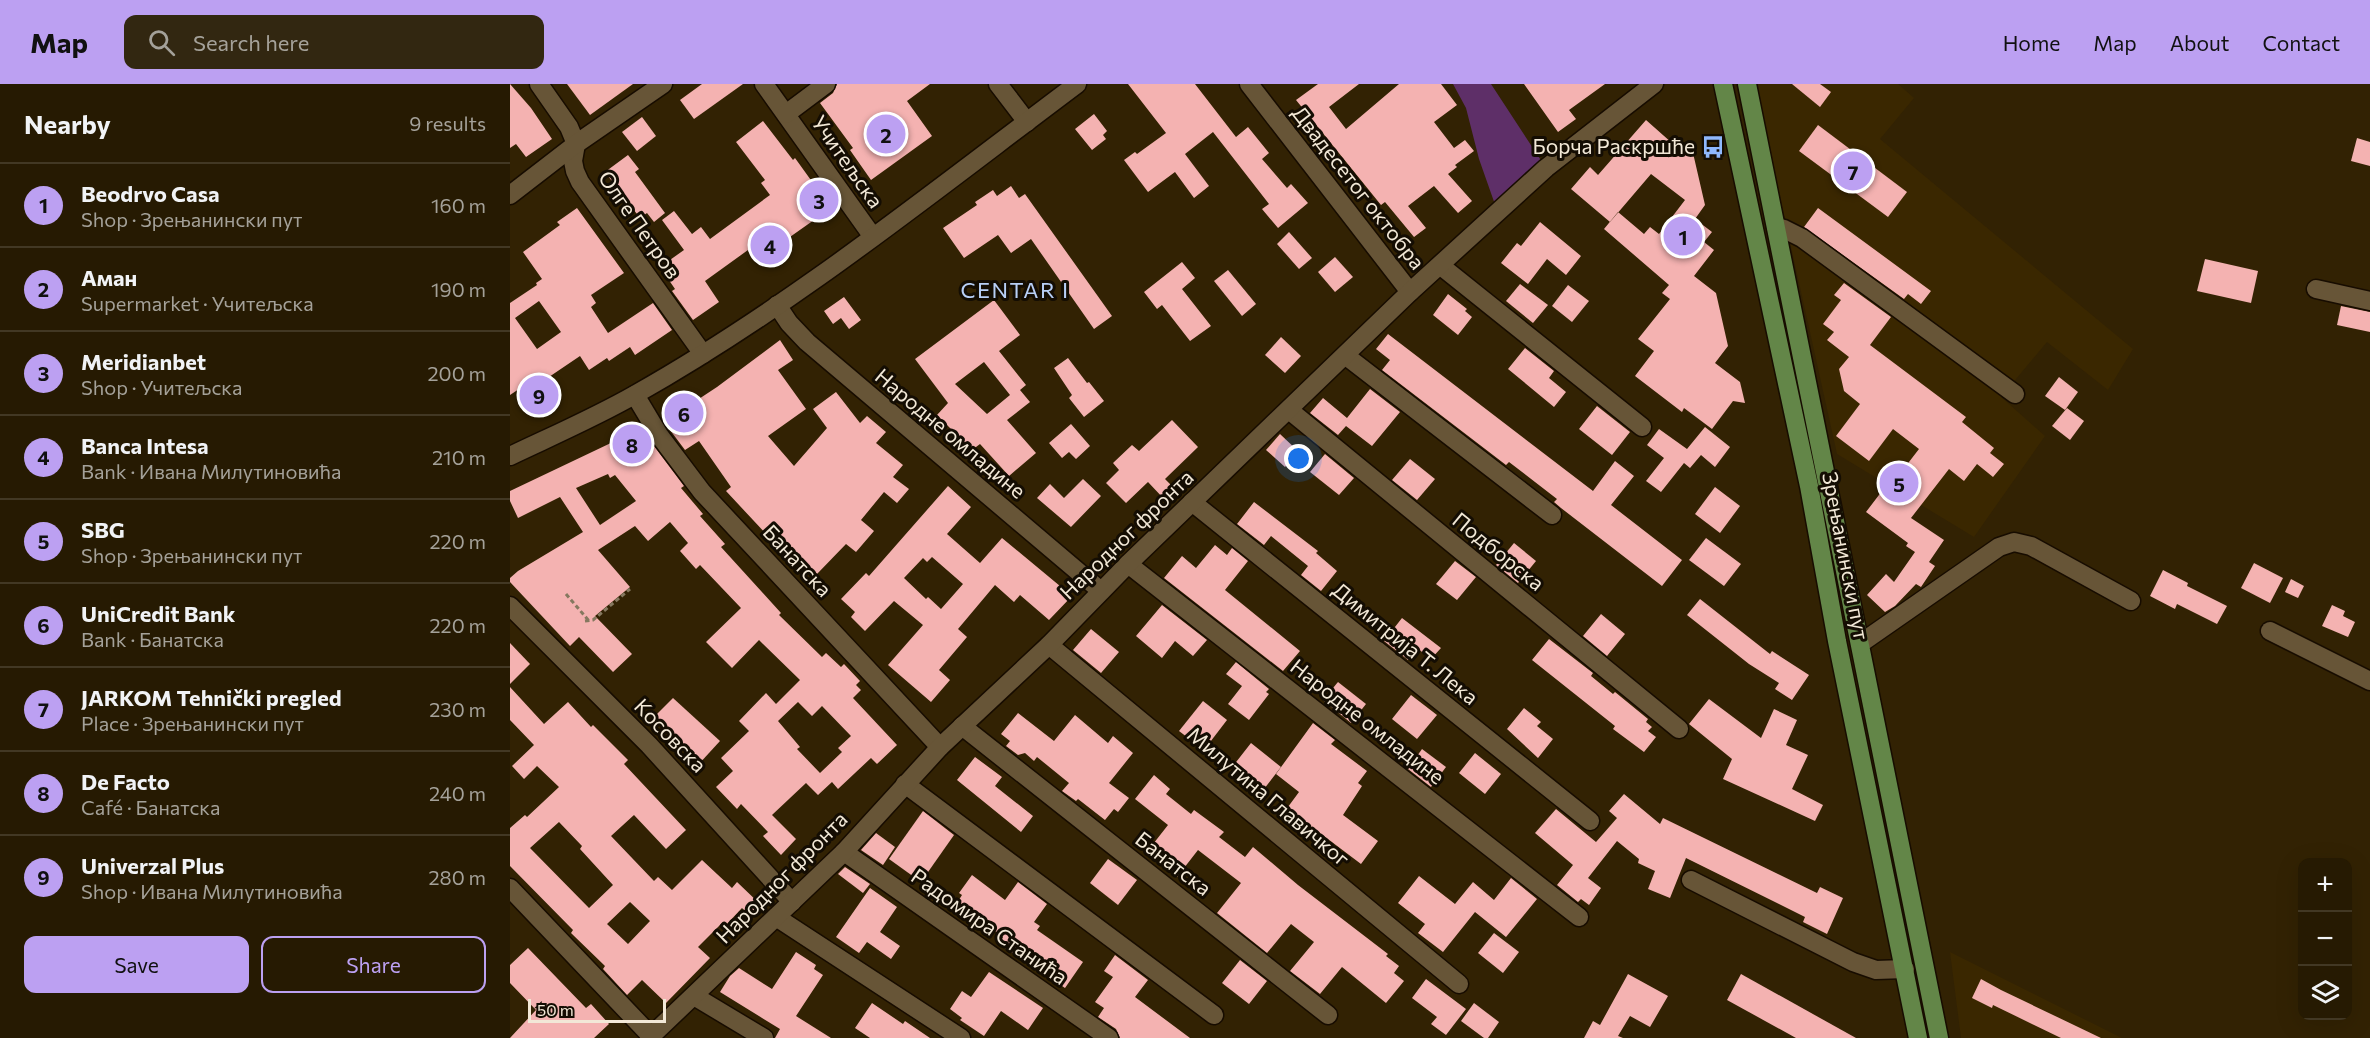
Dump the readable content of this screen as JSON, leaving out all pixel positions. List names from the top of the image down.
{
  "streets": {
    "main road": ["Зрењанински пут"],
    "street": [
      "Учитељска",
      "Двадесетог октобра",
      "Олге Петров",
      "Народне омладине",
      "Народног фронта",
      "Подборска",
      "Банатска",
      "Димитрија Т. Лека",
      "Косовска",
      "Милутина Главичког",
      "Радомира Станића"
    ]
  },
  "crossings": [
    ["Двадесетог октобра", "Народног фронта"],
    ["Народне омладине", "Народног фронта"],
    ["Народног фронта", "Подборска"],
    ["Народног фронта", "Банатска"],
    ["Народног фронта", "Димитрија Т. Лека"],
    ["Народног фронта", "Косовска"],
    ["Народног фронта", "Милутина Главичког"],
    ["Народног фронта", "Радомира Станића"]
  ],
  "districts": ["CENTAR I"],
  "places": {
    "bus stop": ["Борча Раскршће"]
  },
  "scale_bar": "50 m",
  "page": {
    "header": "Map",
    "search": "Search here",
    "nav": [
      "Home",
      "Map",
      "About",
      "Contact"
    ],
    "heading": ["Nearby", "9 results"],
    "pins": [
      "2",
      "7",
      "3",
      "1",
      "4",
      "9",
      "6",
      "8",
      "5"
    ],
    "list": [
      {
        "mark": "1",
        "name": "Beodrvo Casa",
        "note": "Shop · Зрењанински пут",
        "value": "160 m"
      },
      {
        "mark": "2",
        "name": "Аман",
        "note": "Supermarket · Учитељска",
        "value": "190 m"
      },
      {
        "mark": "3",
        "name": "Meridianbet",
        "note": "Shop · Учитељска",
        "value": "200 m"
      },
      {
        "mark": "4",
        "name": "Banca Intesa",
        "note": "Bank · Ивана Милутиновића",
        "value": "210 m"
      },
      {
        "mark": "5",
        "name": "SBG",
        "note": "Shop · Зрењанински пут",
        "value": "220 m"
      },
      {
        "mark": "6",
        "name": "UniCredit Bank",
        "note": "Bank · Банатска",
        "value": "220 m"
      },
      {
        "mark": "7",
        "name": "JARKOM Tehnički pregled",
        "note": "Place · Зрењанински пут",
        "value": "230 m"
      },
      {
        "mark": "8",
        "name": "De Facto",
        "note": "Café · Банатска",
        "value": "240 m"
      },
      {
        "mark": "9",
        "name": "Univerzal Plus",
        "note": "Shop · Ивана Милутиновића",
        "value": "280 m"
      }
    ],
    "map_buttons": ["+", "−"],
    "buttons": ["Save", "Share"],
    "scale": "50 m"
  }
}
